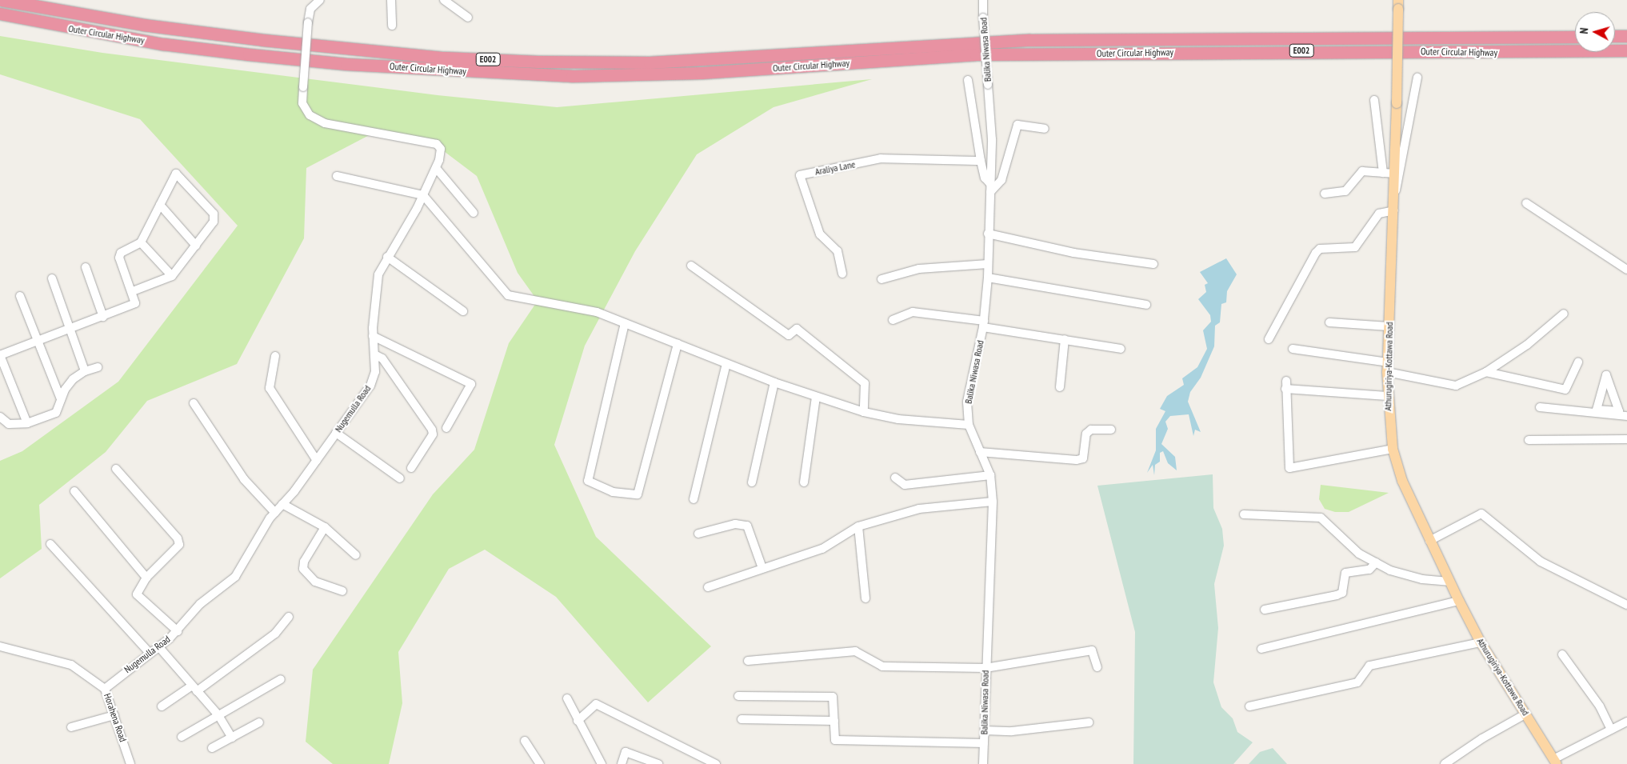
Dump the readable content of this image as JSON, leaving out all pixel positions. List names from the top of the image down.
{
  "streets": {
    "highway": ["Outer Circular Highway", "E002"],
    "main road": ["Athurugiriya-Kottawa Road"],
    "street": [
      "Balika Niwasa Road",
      "Araliya Lane",
      "Nugemulla Road",
      "Horahena Road"
    ]
  },
  "crossings": [
    ["Nugemulla Road", "Horahena Road"]
  ],
  "north": "left"
}
